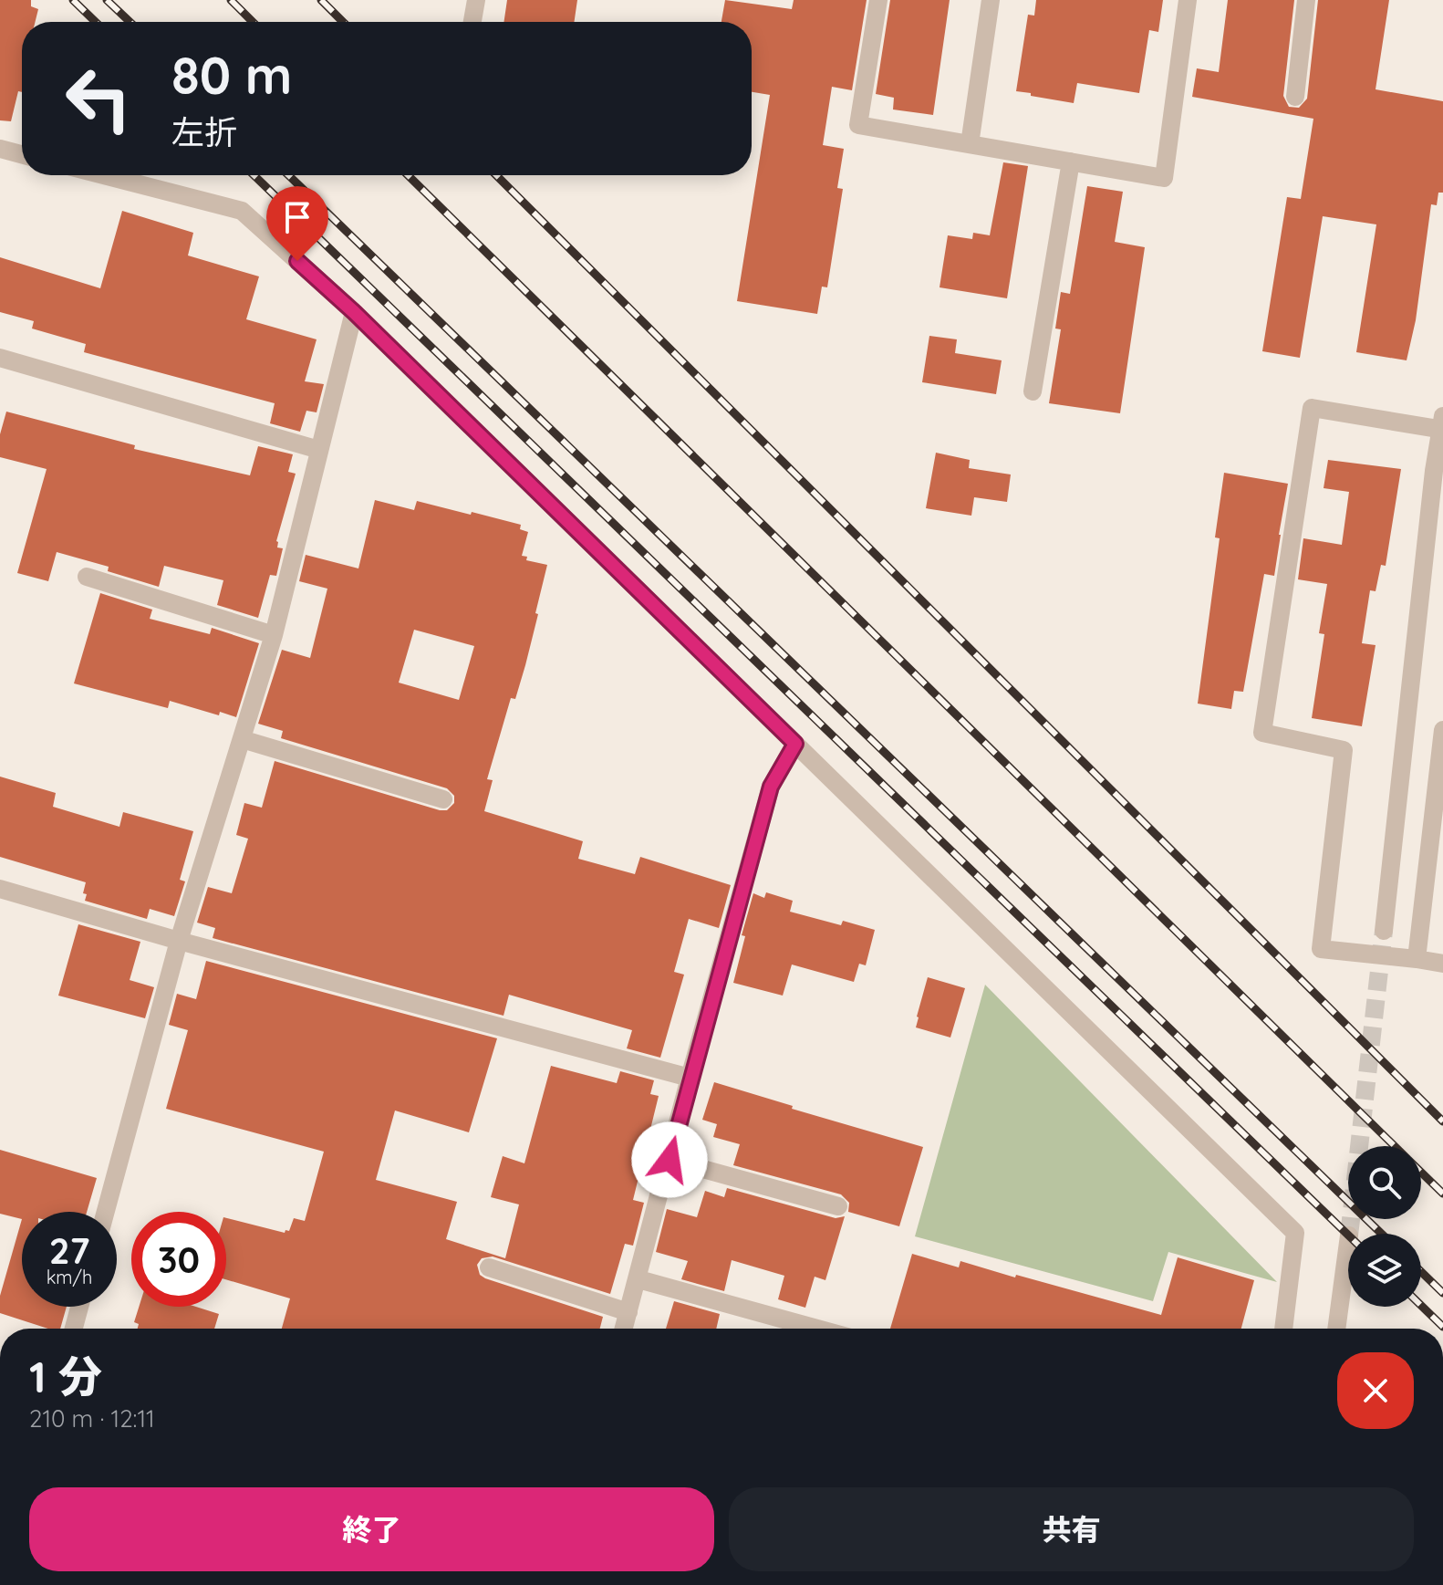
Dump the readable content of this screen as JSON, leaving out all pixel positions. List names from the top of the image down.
{
  "page": {
    "turn": ["80 m", "左折"],
    "speed": "27 km/h",
    "limit": "30",
    "heading": ["1 分", "210 m · 12:11"],
    "buttons": ["終了", "共有"]
  }
}
